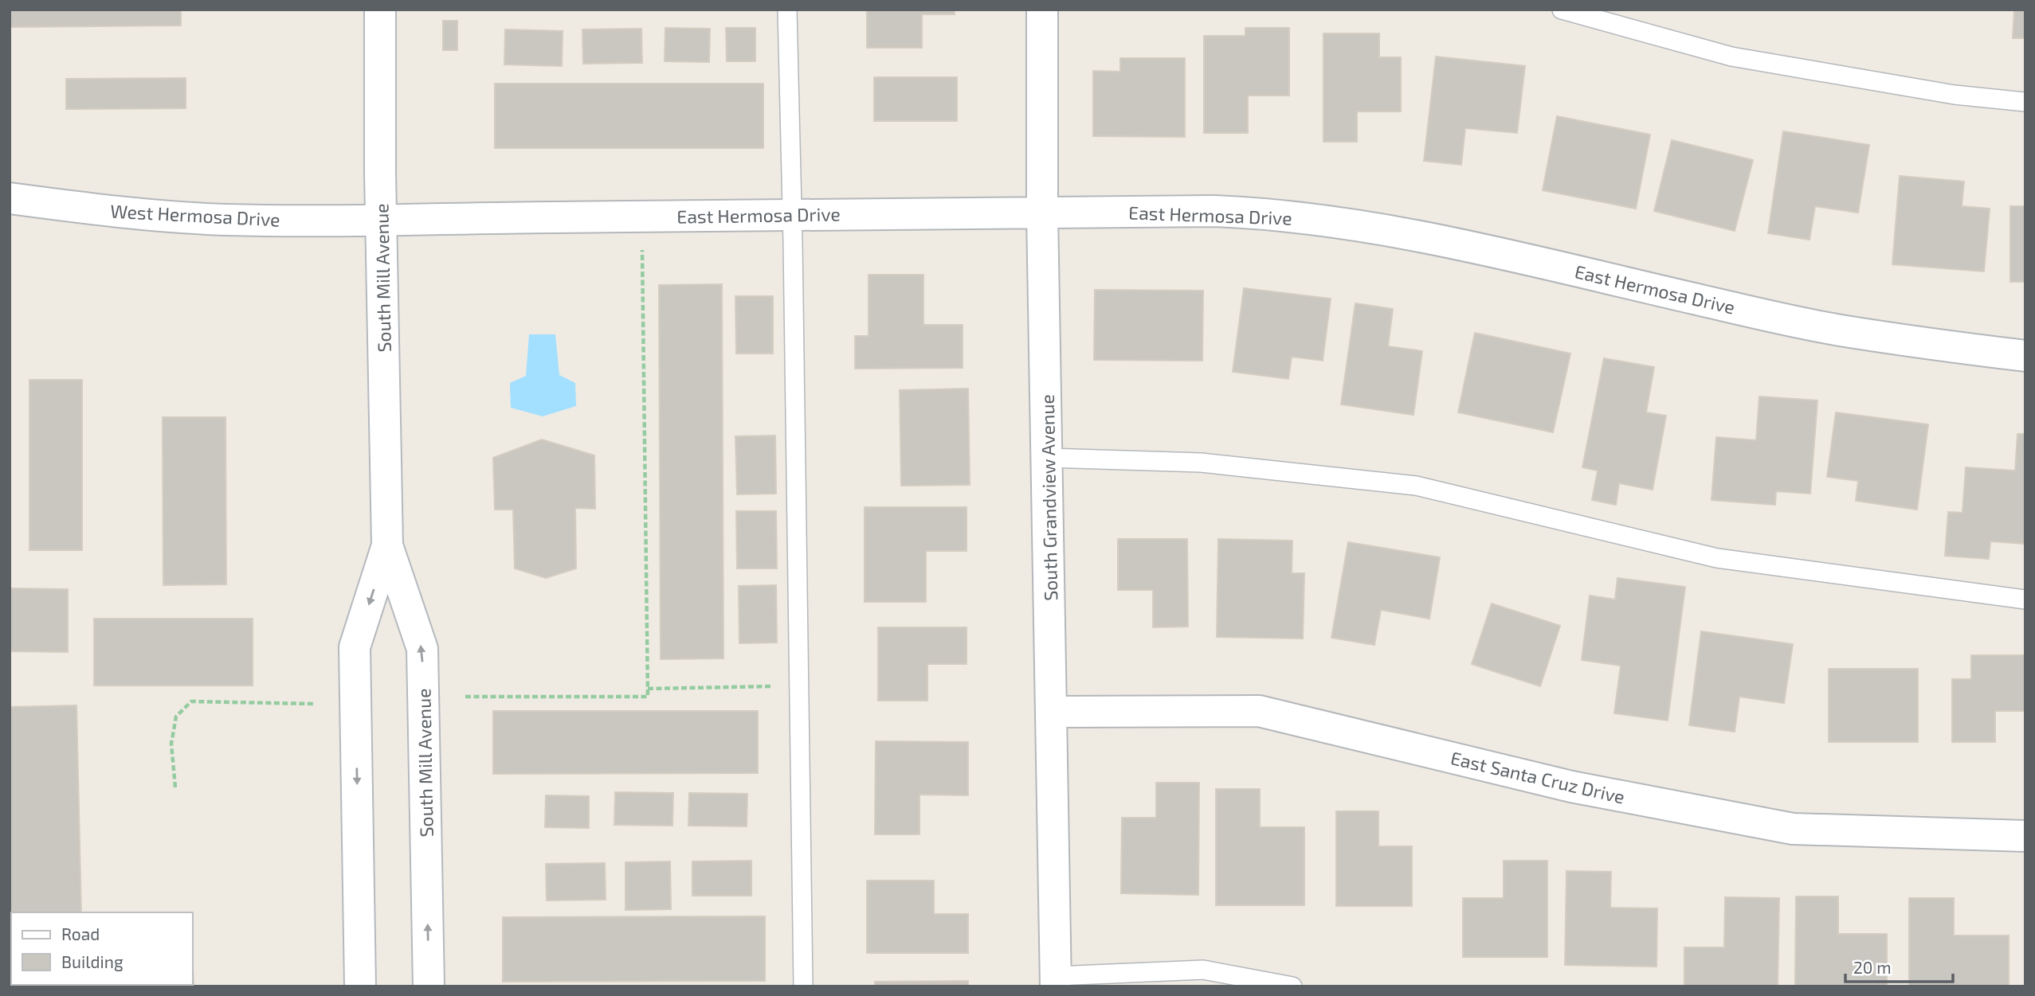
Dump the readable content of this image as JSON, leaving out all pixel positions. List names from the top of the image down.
{
  "streets": {
    "street": [
      "West Hermosa Drive",
      "East Hermosa Drive",
      "South Mill Avenue",
      "South Grandview Avenue",
      "East Santa Cruz Drive"
    ]
  },
  "crossings": [
    ["West Hermosa Drive", "East Hermosa Drive"],
    ["West Hermosa Drive", "South Mill Avenue"],
    ["East Hermosa Drive", "South Mill Avenue"],
    ["East Hermosa Drive", "South Grandview Avenue"],
    ["South Grandview Avenue", "East Santa Cruz Drive"]
  ],
  "legend": ["Road", "Building"],
  "scale_bar": "20 m"
}
